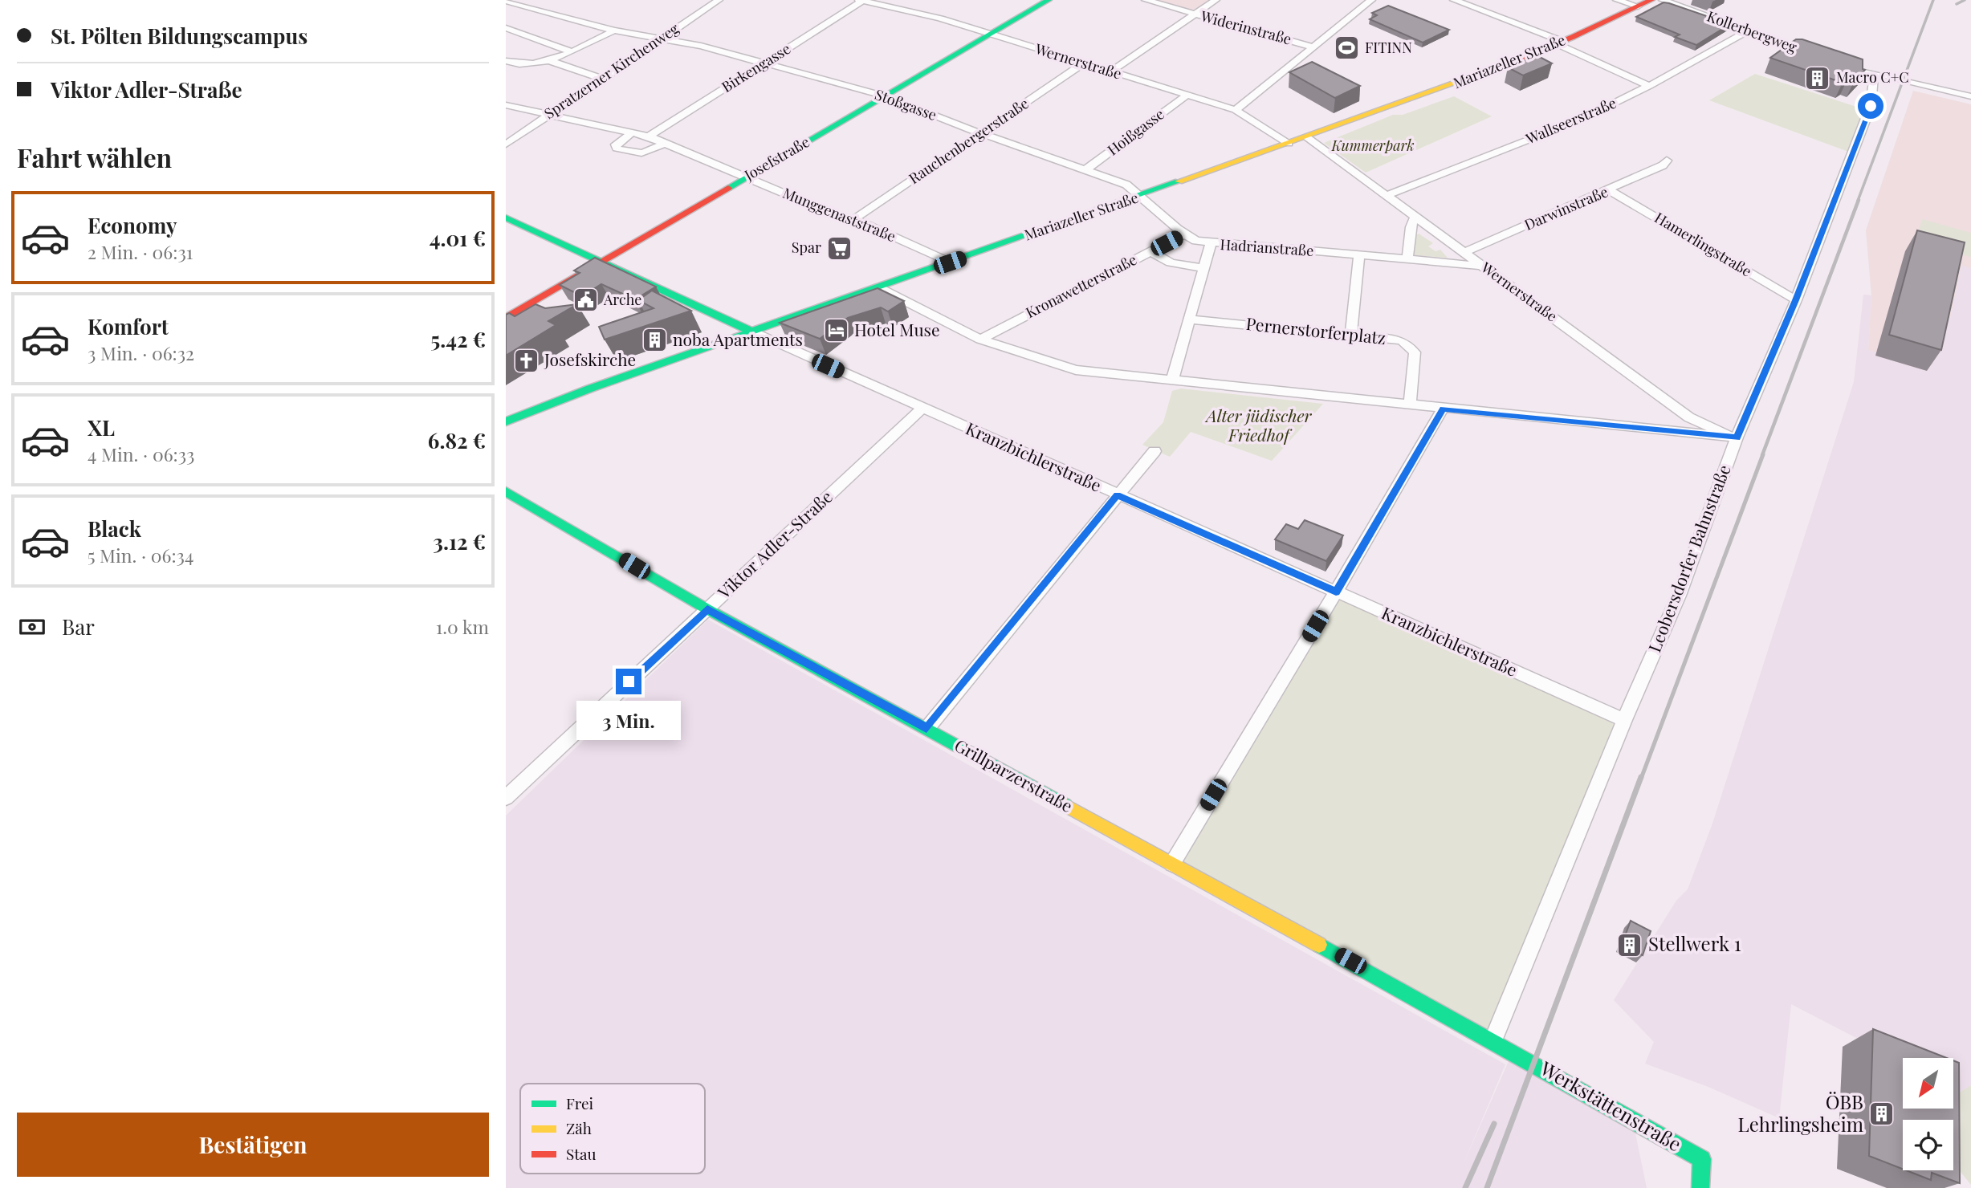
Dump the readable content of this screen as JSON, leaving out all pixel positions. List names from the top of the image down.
{
  "streets": {
    "street": [
      "Widerinstraße",
      "Kollerbergweg",
      "Wernerstraße",
      "Mariazeller Straße",
      "Birkengasse",
      "Spratzerner Kirchenweg",
      "Stoßgasse",
      "Wallseerstraße",
      "Hoißgasse",
      "Rauchenbergerstraße",
      "Josefstraße",
      "Darwinstraße",
      "Munggenaststraße",
      "Hamerlingstraße",
      "Hadrianstraße",
      "Kronawetterstraße",
      "Pernerstorferplatz",
      "Kranzbichlerstraße",
      "Viktor Adler-Straße",
      "Leobersdorfer Bahnstraße",
      "Grillparzerstraße",
      "Werkstättenstraße"
    ]
  },
  "crossings": [
    ["Kollerbergweg", "Wallseerstraße"],
    ["Wernerstraße", "Mariazeller Straße"],
    ["Wernerstraße", "Birkengasse"],
    ["Wernerstraße", "Wallseerstraße"],
    ["Wernerstraße", "Hoißgasse"],
    ["Wernerstraße", "Rauchenbergerstraße"],
    ["Wernerstraße", "Josefstraße"],
    ["Wernerstraße", "Darwinstraße"],
    ["Wernerstraße", "Hadrianstraße"],
    ["Wernerstraße", "Leobersdorfer Bahnstraße"],
    ["Mariazeller Straße", "Stoßgasse"],
    ["Mariazeller Straße", "Munggenaststraße"],
    ["Mariazeller Straße", "Hadrianstraße"],
    ["Mariazeller Straße", "Kranzbichlerstraße"],
    ["Birkengasse", "Stoßgasse"],
    ["Birkengasse", "Munggenaststraße"],
    ["Spratzerner Kirchenweg", "Stoßgasse"],
    ["Spratzerner Kirchenweg", "Munggenaststraße"],
    ["Stoßgasse", "Hoißgasse"],
    ["Stoßgasse", "Rauchenbergerstraße"],
    ["Stoßgasse", "Josefstraße"],
    ["Stoßgasse", "Hadrianstraße"],
    ["Rauchenbergerstraße", "Munggenaststraße"],
    ["Josefstraße", "Munggenaststraße"],
    ["Josefstraße", "Kranzbichlerstraße"],
    ["Darwinstraße", "Hamerlingstraße"],
    ["Hamerlingstraße", "Leobersdorfer Bahnstraße"],
    ["Hadrianstraße", "Kronawetterstraße"],
    ["Kranzbichlerstraße", "Viktor Adler-Straße"],
    ["Kranzbichlerstraße", "Leobersdorfer Bahnstraße"],
    ["Viktor Adler-Straße", "Grillparzerstraße"],
    ["Leobersdorfer Bahnstraße", "Grillparzerstraße"],
    ["Leobersdorfer Bahnstraße", "Werkstättenstraße"],
    ["Grillparzerstraße", "Werkstättenstraße"]
  ],
  "parks": ["Kummerpark", "Alter jüdischer Friedhof"],
  "places": {
    "sports": ["FITINN"],
    "building": [
      "Macro C+C",
      "noba Apartments",
      "Stellwerk 1",
      "ÖBB Lehrlingsheim"
    ],
    "supermarket": ["Spar"],
    "public building": ["Arche"],
    "hotel": ["Hotel Muse"],
    "church": ["Josefskirche"]
  },
  "legend": ["Frei", "Zäh", "Stau"],
  "north": "bottom left",
  "page": {
    "banner": ["St. Pölten Bildungscampus", "Viktor Adler-Straße"],
    "heading": "Fahrt wählen",
    "list": [
      {
        "name": "Economy",
        "note": "2 Min. · 06:31",
        "value": "4.01 €"
      },
      {
        "name": "Komfort",
        "note": "3 Min. · 06:32",
        "value": "5.42 €"
      },
      {
        "name": "XL",
        "note": "4 Min. · 06:33",
        "value": "6.82 €"
      },
      {
        "name": "Black",
        "note": "5 Min. · 06:34",
        "value": "3.12 €"
      }
    ],
    "pay": ["Bar", "1.0 km"],
    "bubble": "3 Min.",
    "buttons": "Bestätigen"
  }
}
